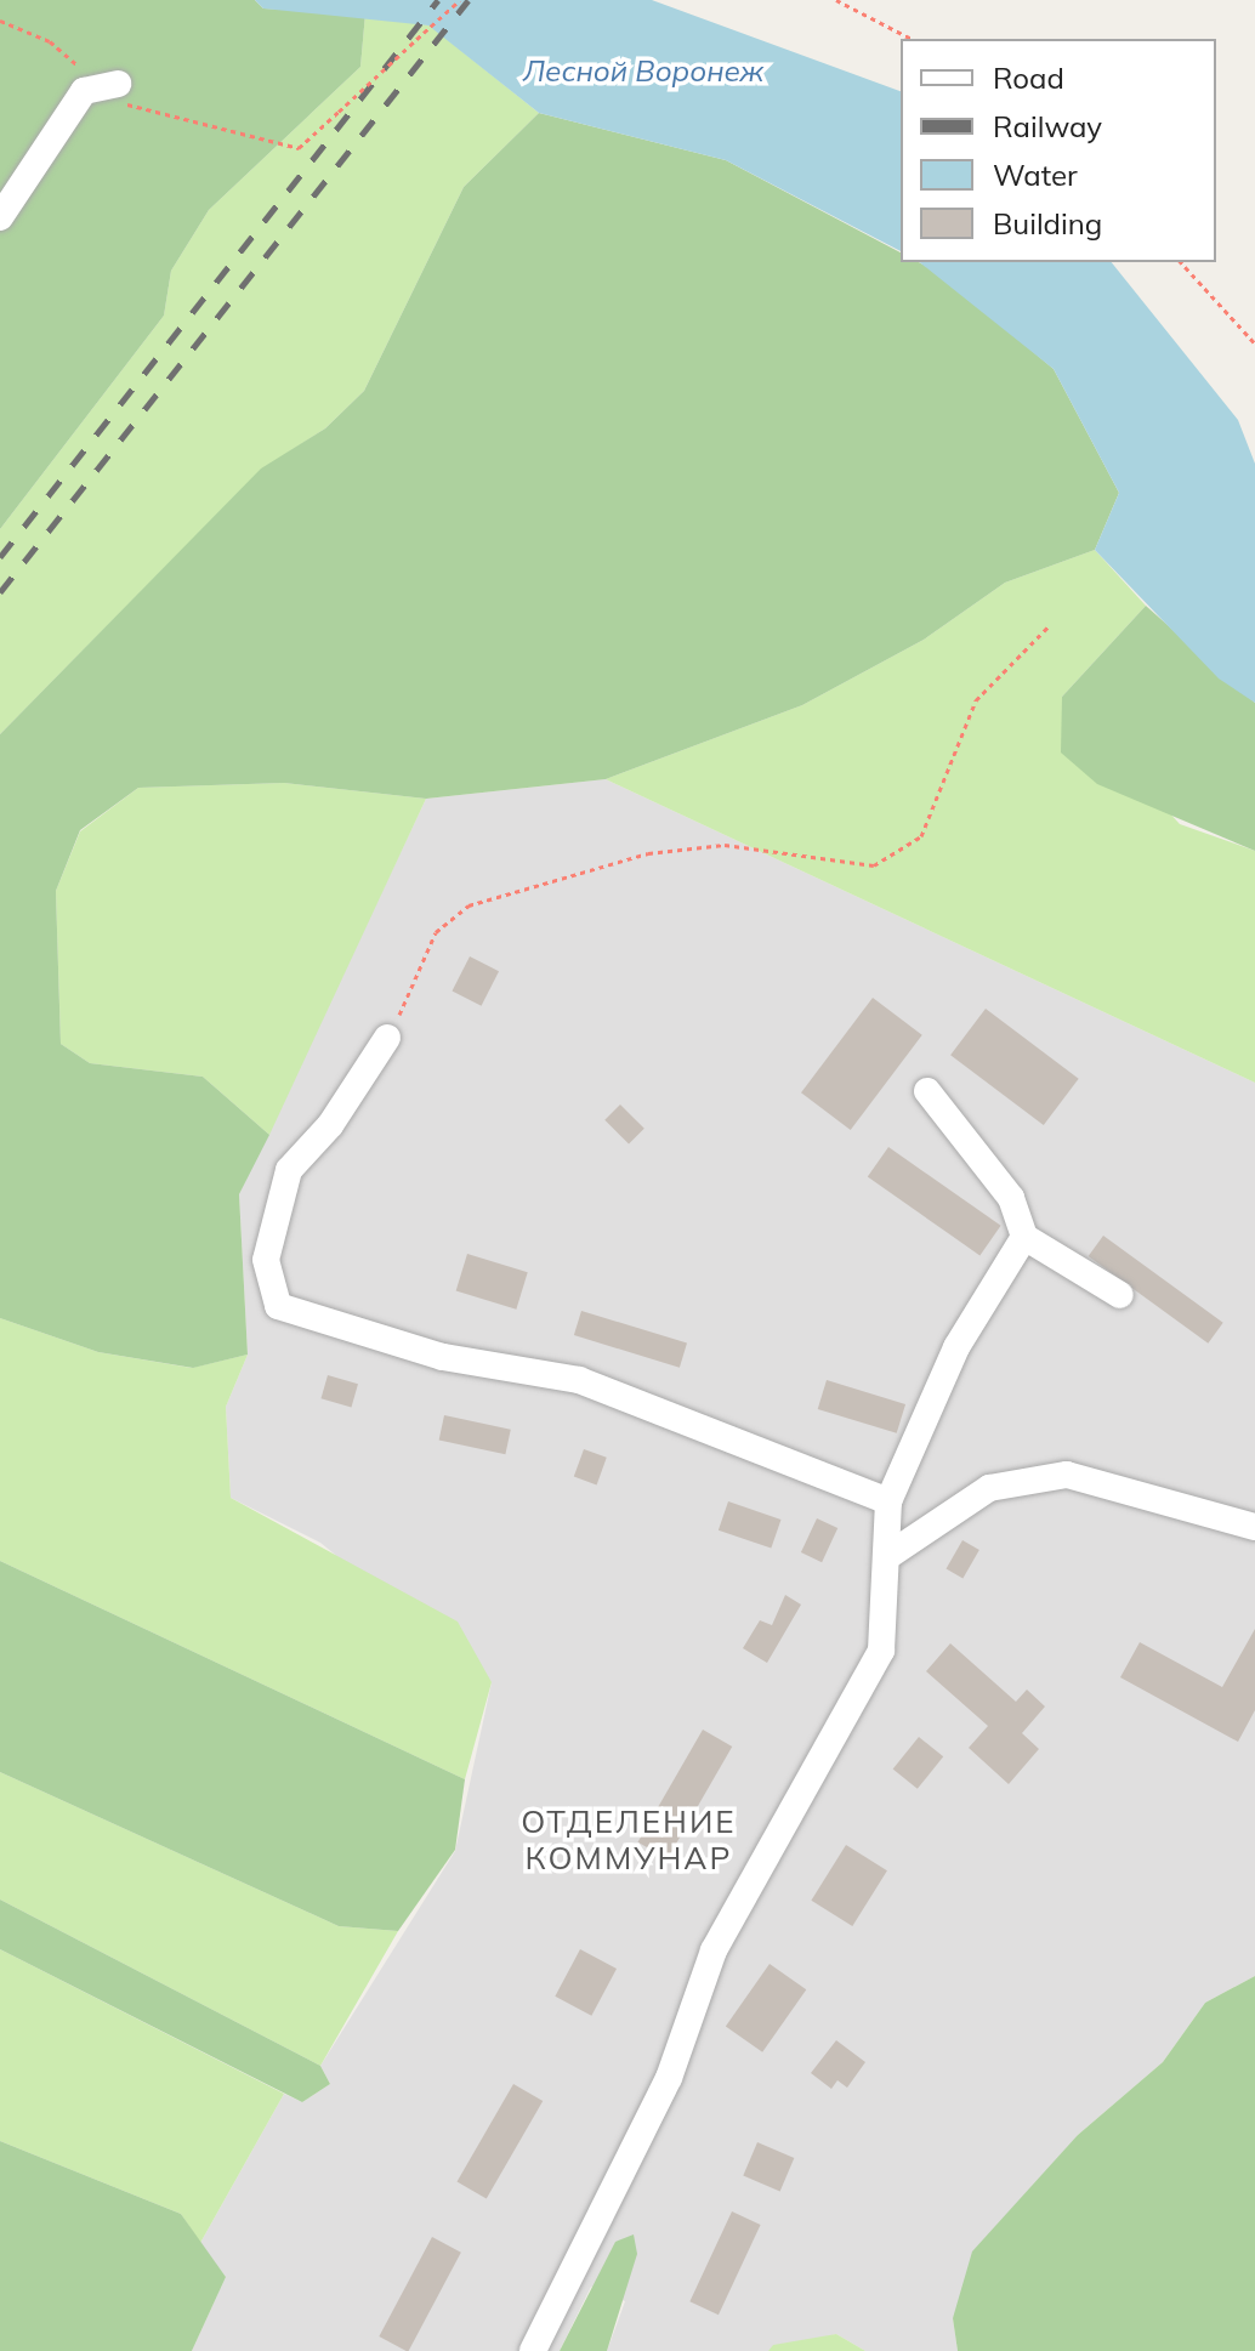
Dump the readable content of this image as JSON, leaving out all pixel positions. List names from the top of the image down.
{
  "districts": ["ОТДЕЛЕНИЕ КОММУНАР"],
  "water": ["Лесной Воронеж"],
  "legend": [
    "Road",
    "Railway",
    "Water",
    "Building"
  ]
}
